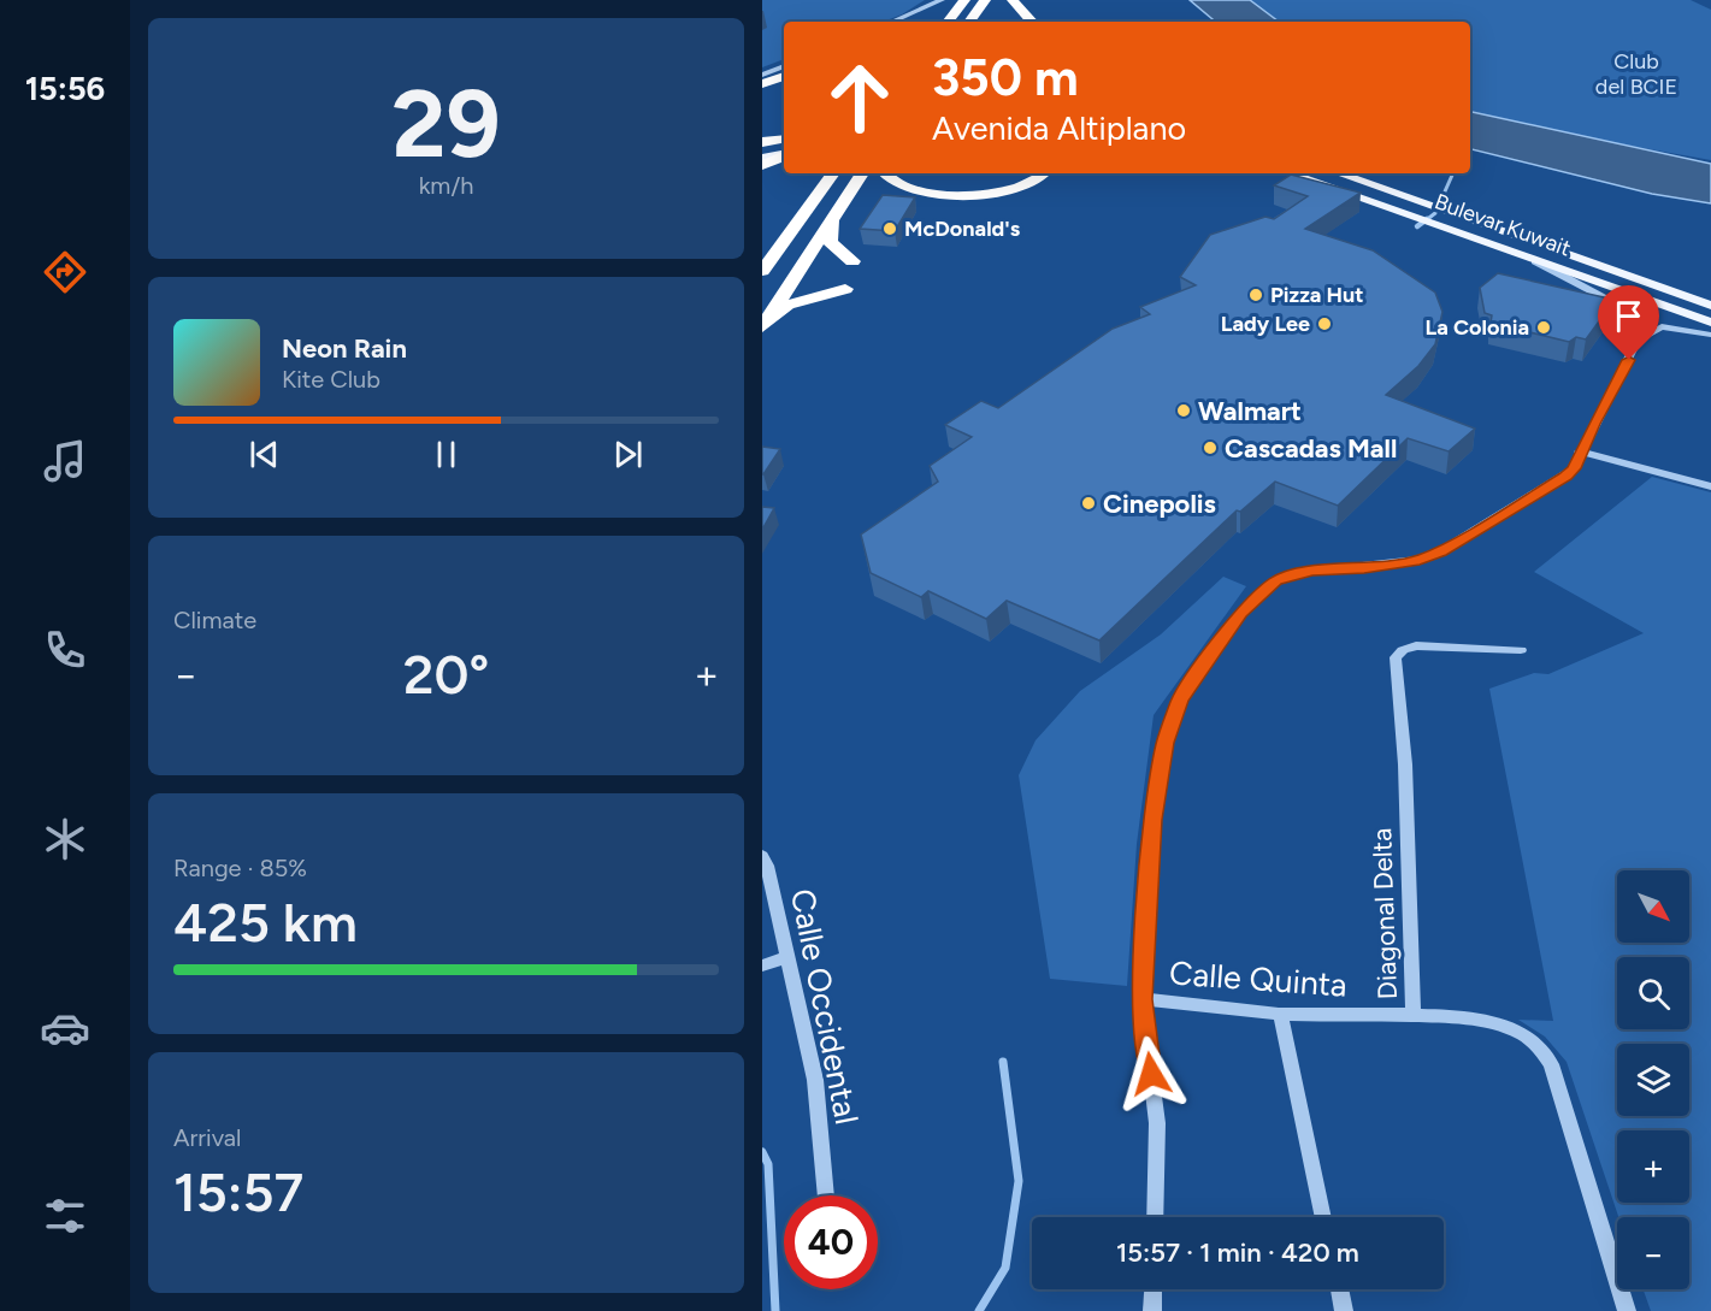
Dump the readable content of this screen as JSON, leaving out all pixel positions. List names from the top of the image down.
{
  "streets": {
    "main road": ["Bulevar Kuwait"],
    "street": ["Diagonal Delta", "Calle Quinta", "Calle Occidental"]
  },
  "crossings": [
    ["Diagonal Delta", "Calle Quinta"]
  ],
  "parks": ["Club del BCIE"],
  "places": [
    "McDonald's",
    "Pizza Hut",
    "Lady Lee",
    "La Colonia",
    "Walmart",
    "Cascadas Mall",
    "Cinepolis"
  ],
  "north": "bottom right",
  "page": {
    "tabs": "15:56",
    "tile": [
      ["29", "km/h"],
      "Climate",
      ["Range · 85%", "425 km"],
      ["Arrival", "15:57"]
    ],
    "turn": ["350 m", "Avenida Altiplano"],
    "song": ["Neon Rain", "Kite Club"],
    "heat": ["−", "20°", "+"],
    "map_buttons": ["+", "−"],
    "limit": "40",
    "trip": "15:57 · 1 min · 420 m"
  }
}
